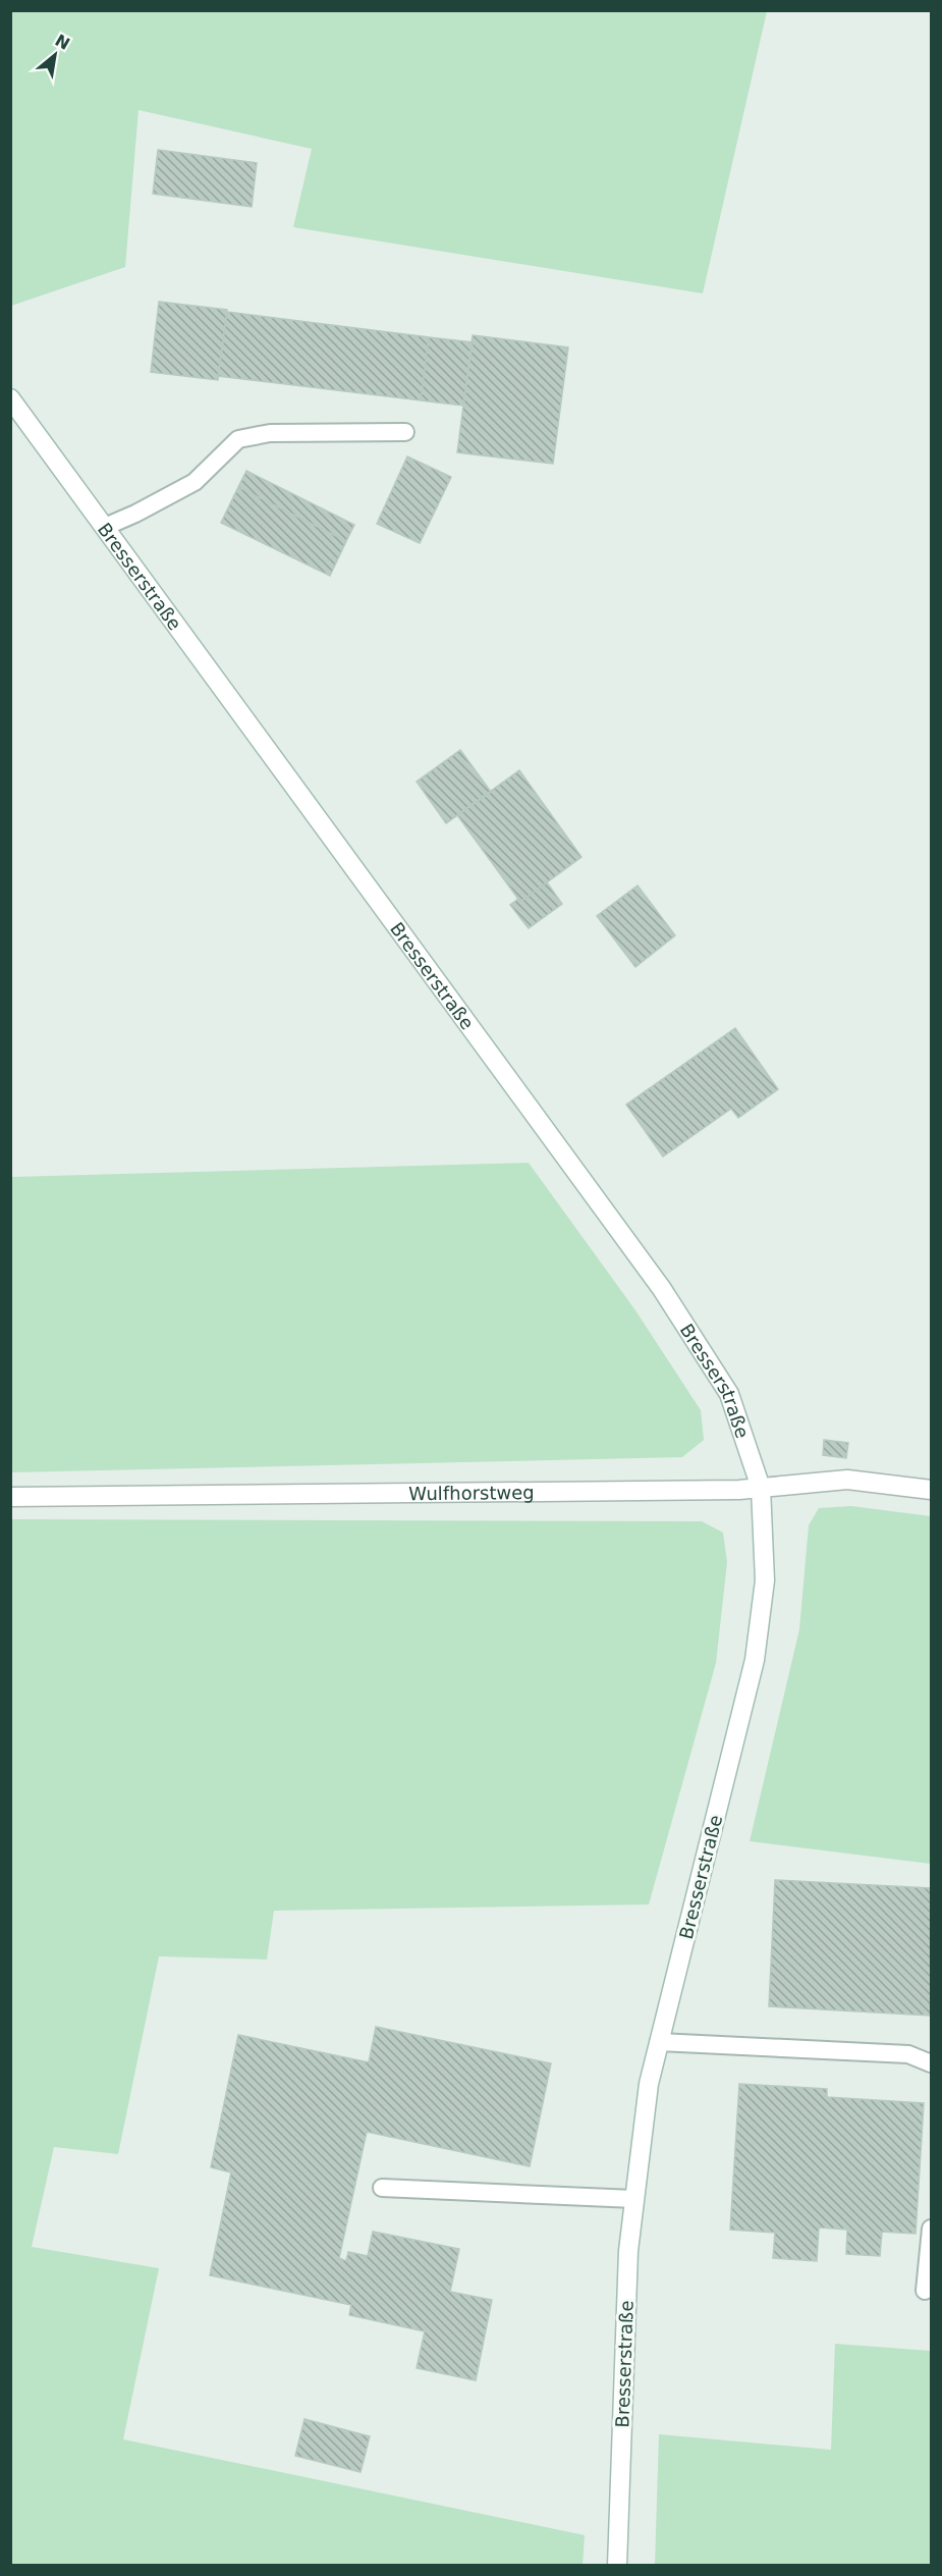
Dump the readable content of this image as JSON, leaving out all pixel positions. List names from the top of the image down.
{
  "streets": {
    "street": ["Bresserstraße", "Wulfhorstweg"]
  },
  "crossings": [
    ["Bresserstraße", "Wulfhorstweg"]
  ],
  "north": "top right"
}
